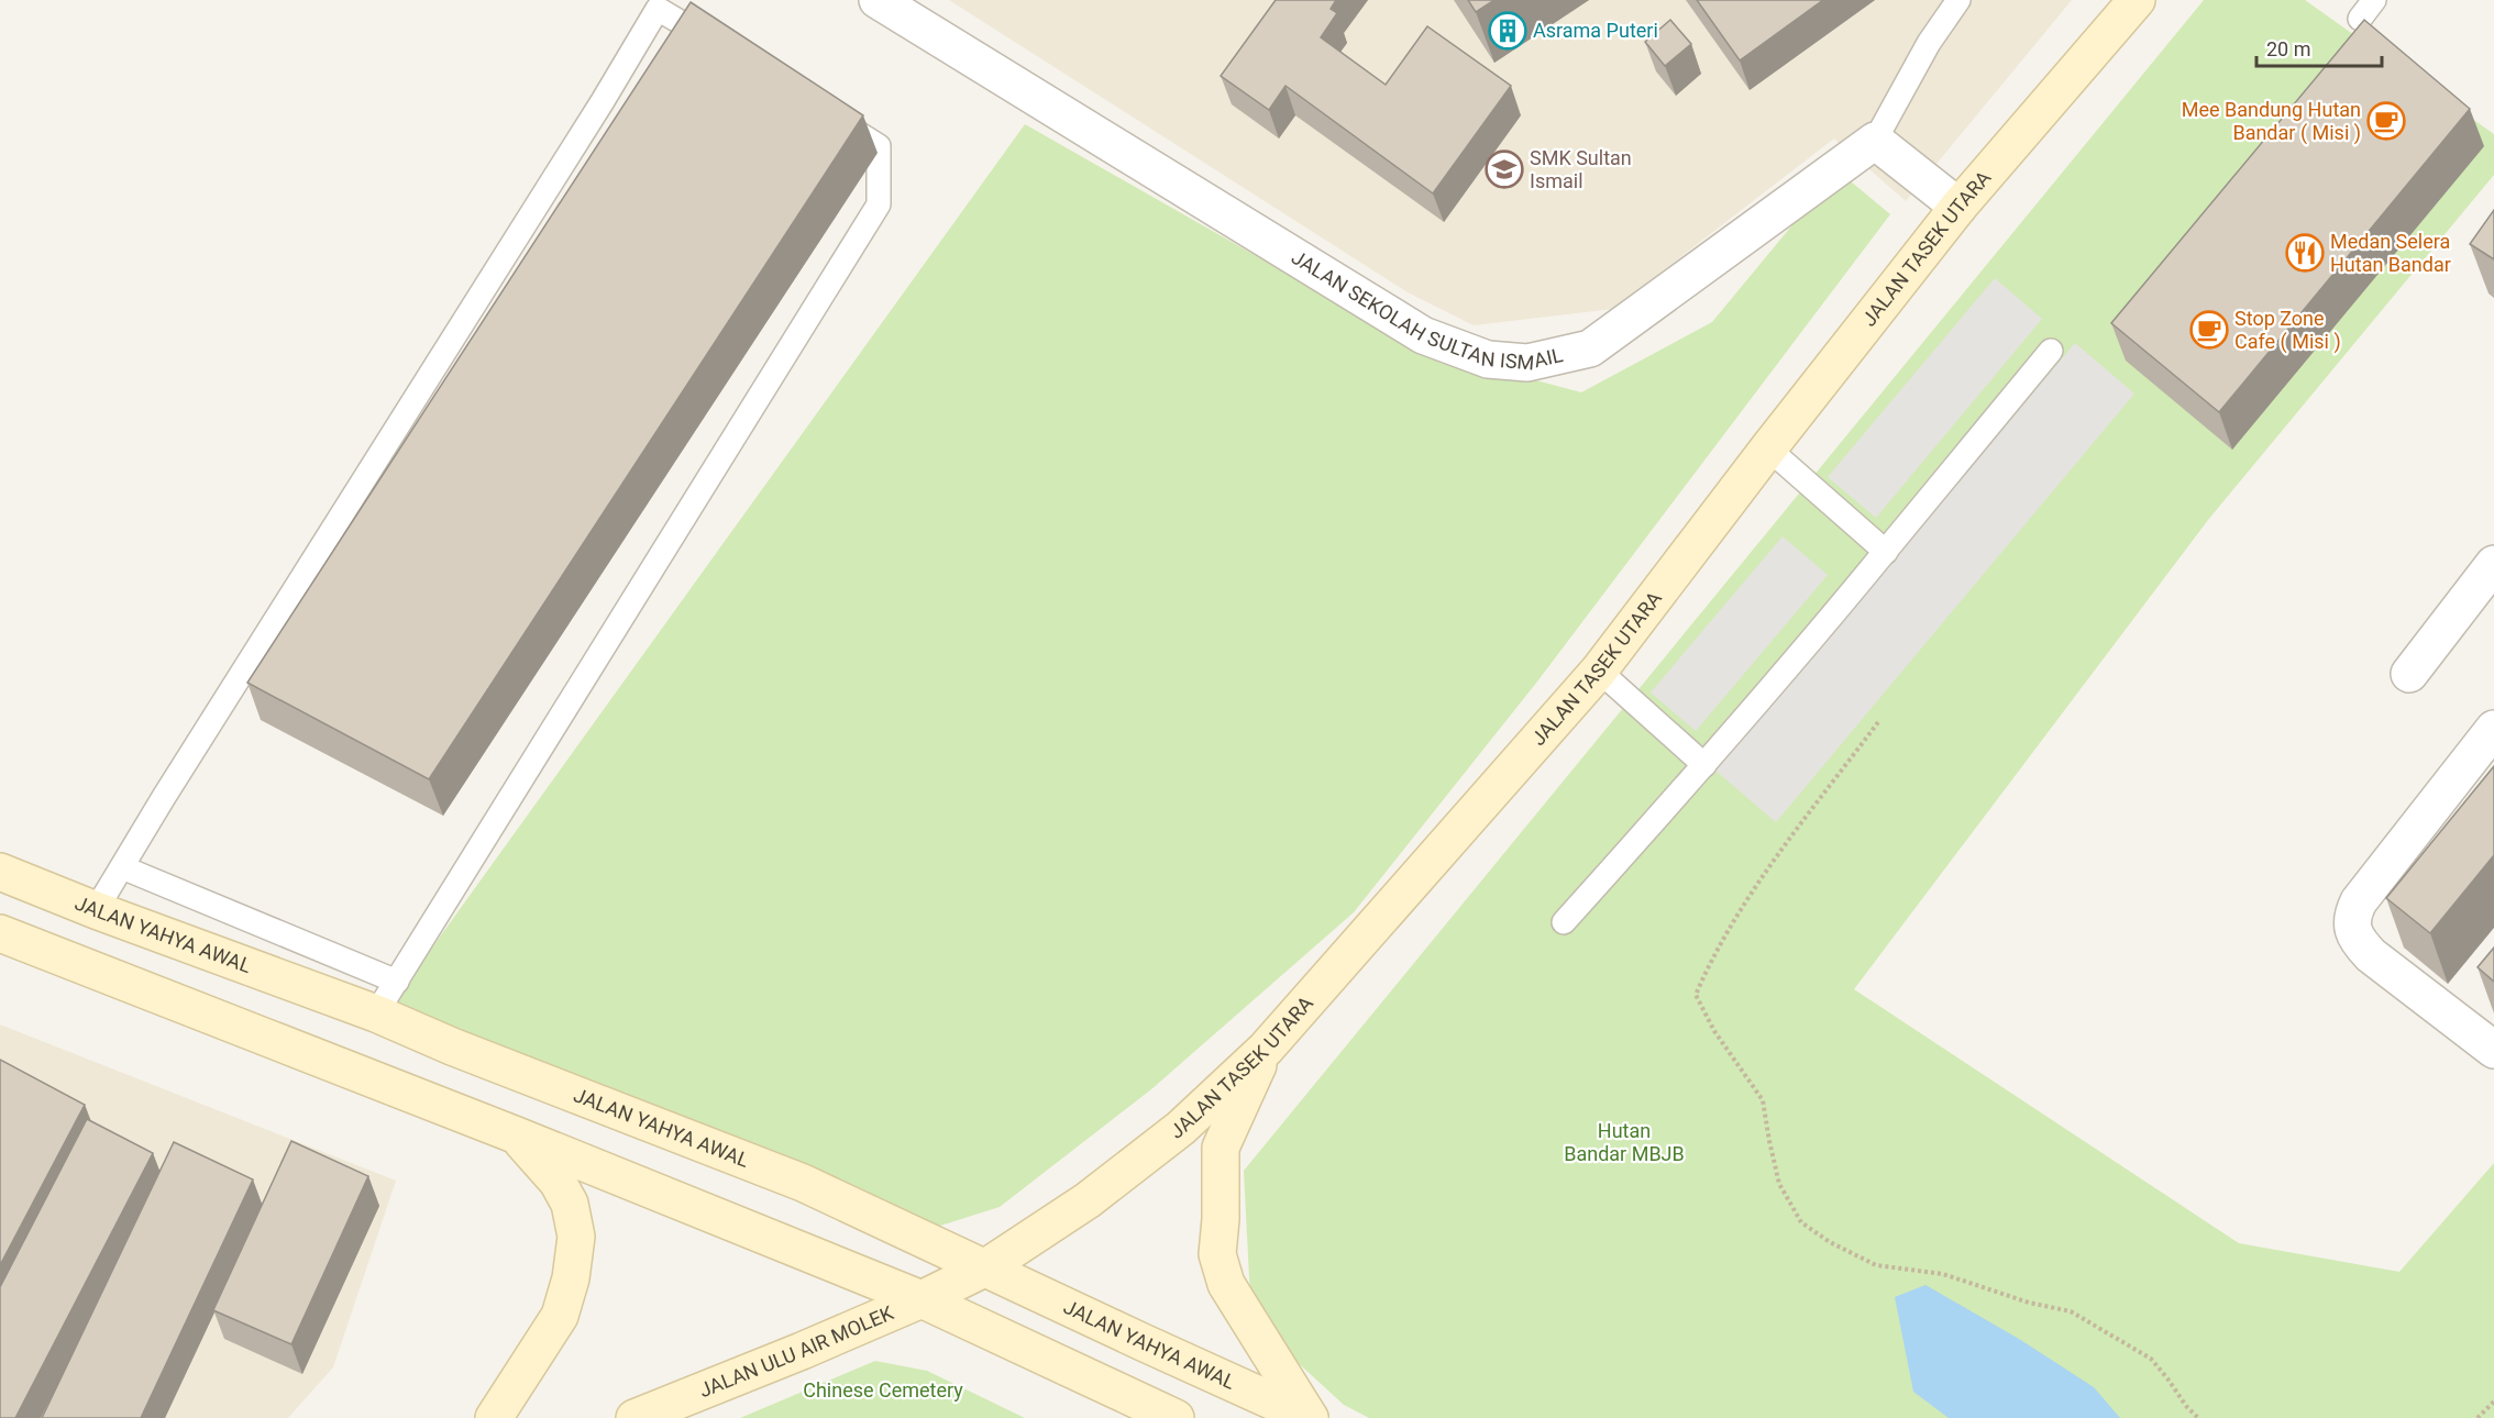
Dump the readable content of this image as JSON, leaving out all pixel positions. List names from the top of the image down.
{
  "streets": {
    "main road": ["JALAN TASEK UTARA", "JALAN YAHYA AWAL", "JALAN ULU AIR MOLEK"],
    "street": ["JALAN SEKOLAH SULTAN ISMAIL"]
  },
  "crossings": [
    ["JALAN TASEK UTARA", "JALAN YAHYA AWAL"],
    ["JALAN TASEK UTARA", "JALAN ULU AIR MOLEK"]
  ],
  "parks": ["Hutan Bandar MBJB", "Chinese Cemetery"],
  "places": {
    "building": ["Asrama Puteri"],
    "cafe": ["Mee Bandung Hutan Bandar ( Misi )", "Stop Zone Cafe ( Misi )"],
    "school or university": ["SMK Sultan Ismail"],
    "restaurant": ["Medan Selera Hutan Bandar"]
  },
  "scale_bar": "20 m"
}
